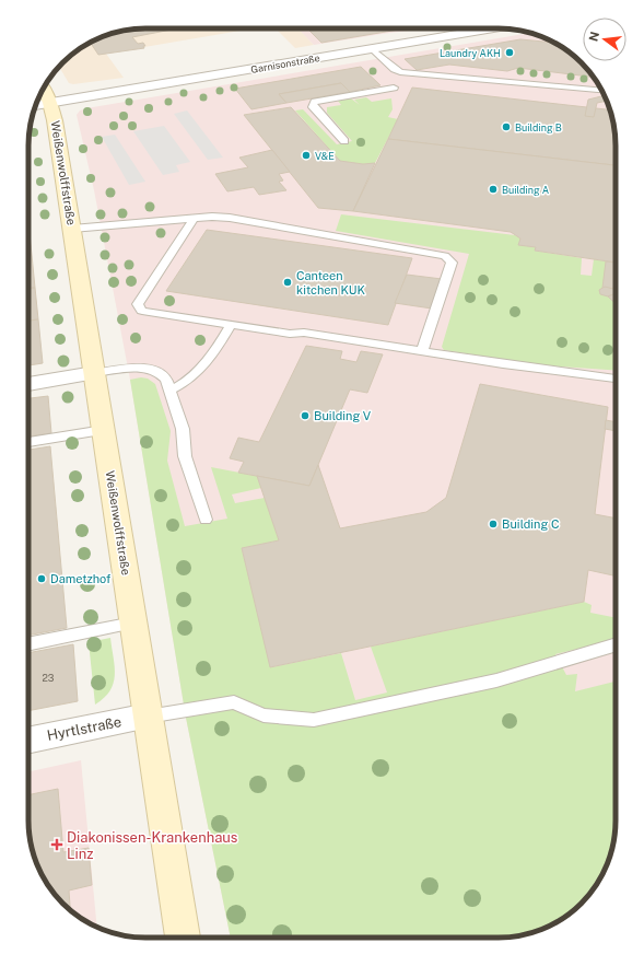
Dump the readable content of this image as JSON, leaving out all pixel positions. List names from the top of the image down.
{
  "streets": {
    "street": ["Garnisonstraße", "Weißenwolffstraße", "Hyrtlstraße"]
  },
  "crossings": [
    ["Garnisonstraße", "Weißenwolffstraße"],
    ["Weißenwolffstraße", "Hyrtlstraße"]
  ],
  "places": {
    "other": [
      "Laundry AKH",
      "Building B",
      "V&E",
      "Building A",
      "Canteen kitchen KUK",
      "Building V",
      "Building C",
      "Dametzhof"
    ],
    "health": ["Diakonissen-Krankenhaus Linz"]
  },
  "house_numbers": ["23"],
  "north": "left"
}
